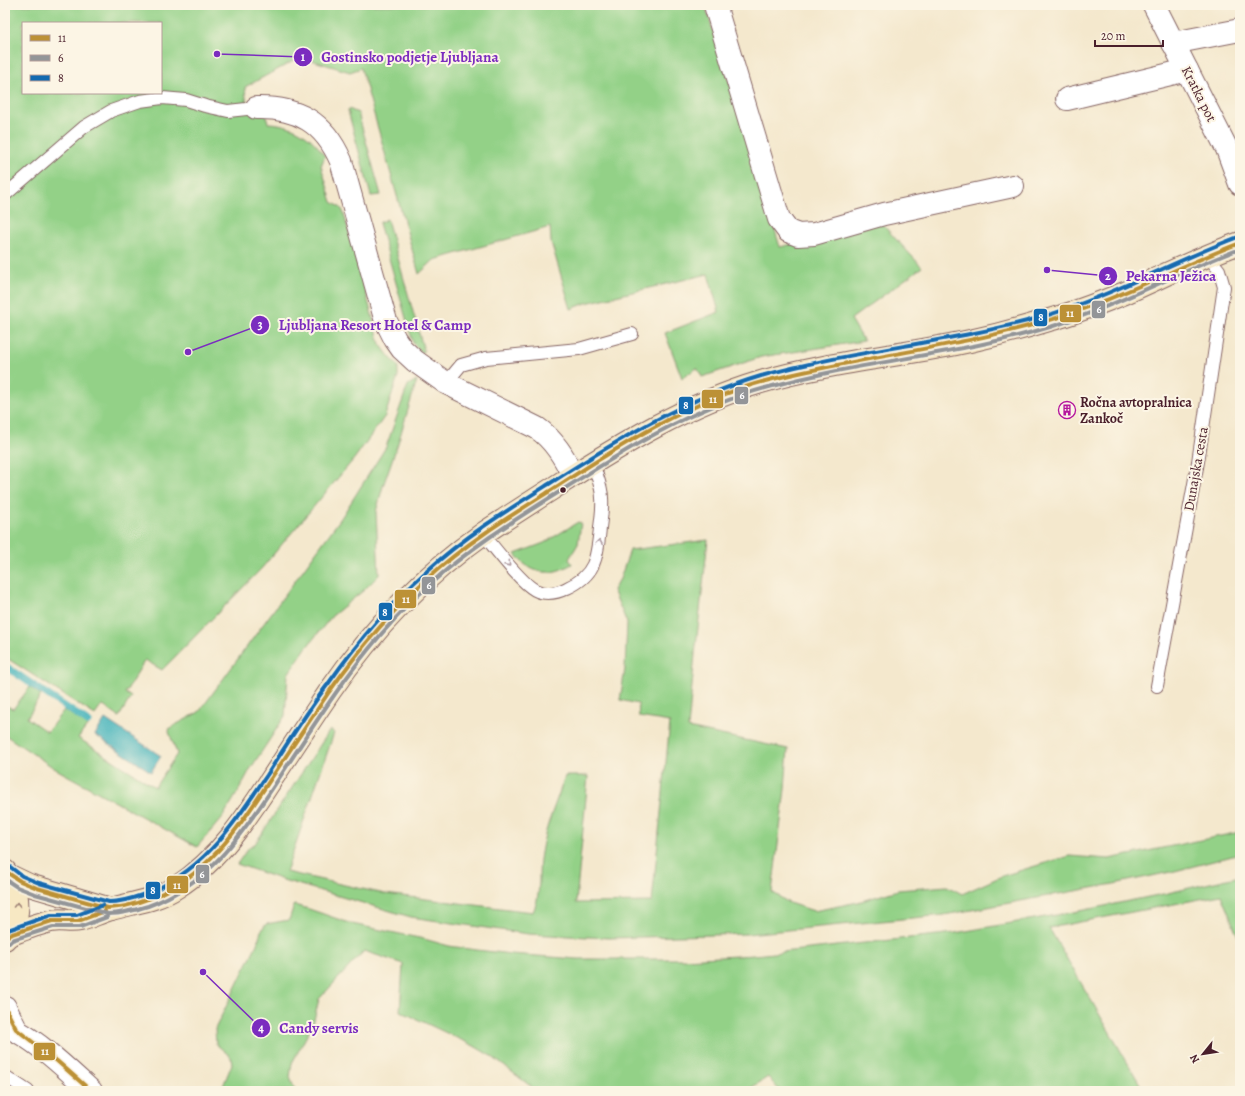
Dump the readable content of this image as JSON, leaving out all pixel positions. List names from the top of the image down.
{
  "streets": {
    "street": ["Kratka pot"],
    "lane": ["Dunajska cesta"]
  },
  "places": {
    "other": [
      "Gostinsko podjetje Ljubljana",
      "Pekarna Ježica",
      "Ljubljana Resort Hotel & Camp",
      "Candy servis"
    ],
    "building": ["Ročna avtopralnica Zankoč"]
  },
  "lines": ["transit line 8", "transit line 11", "transit line 6"],
  "legend": ["11", "6", "8"],
  "scale_bar": "20 m",
  "north": "bottom left"
}
